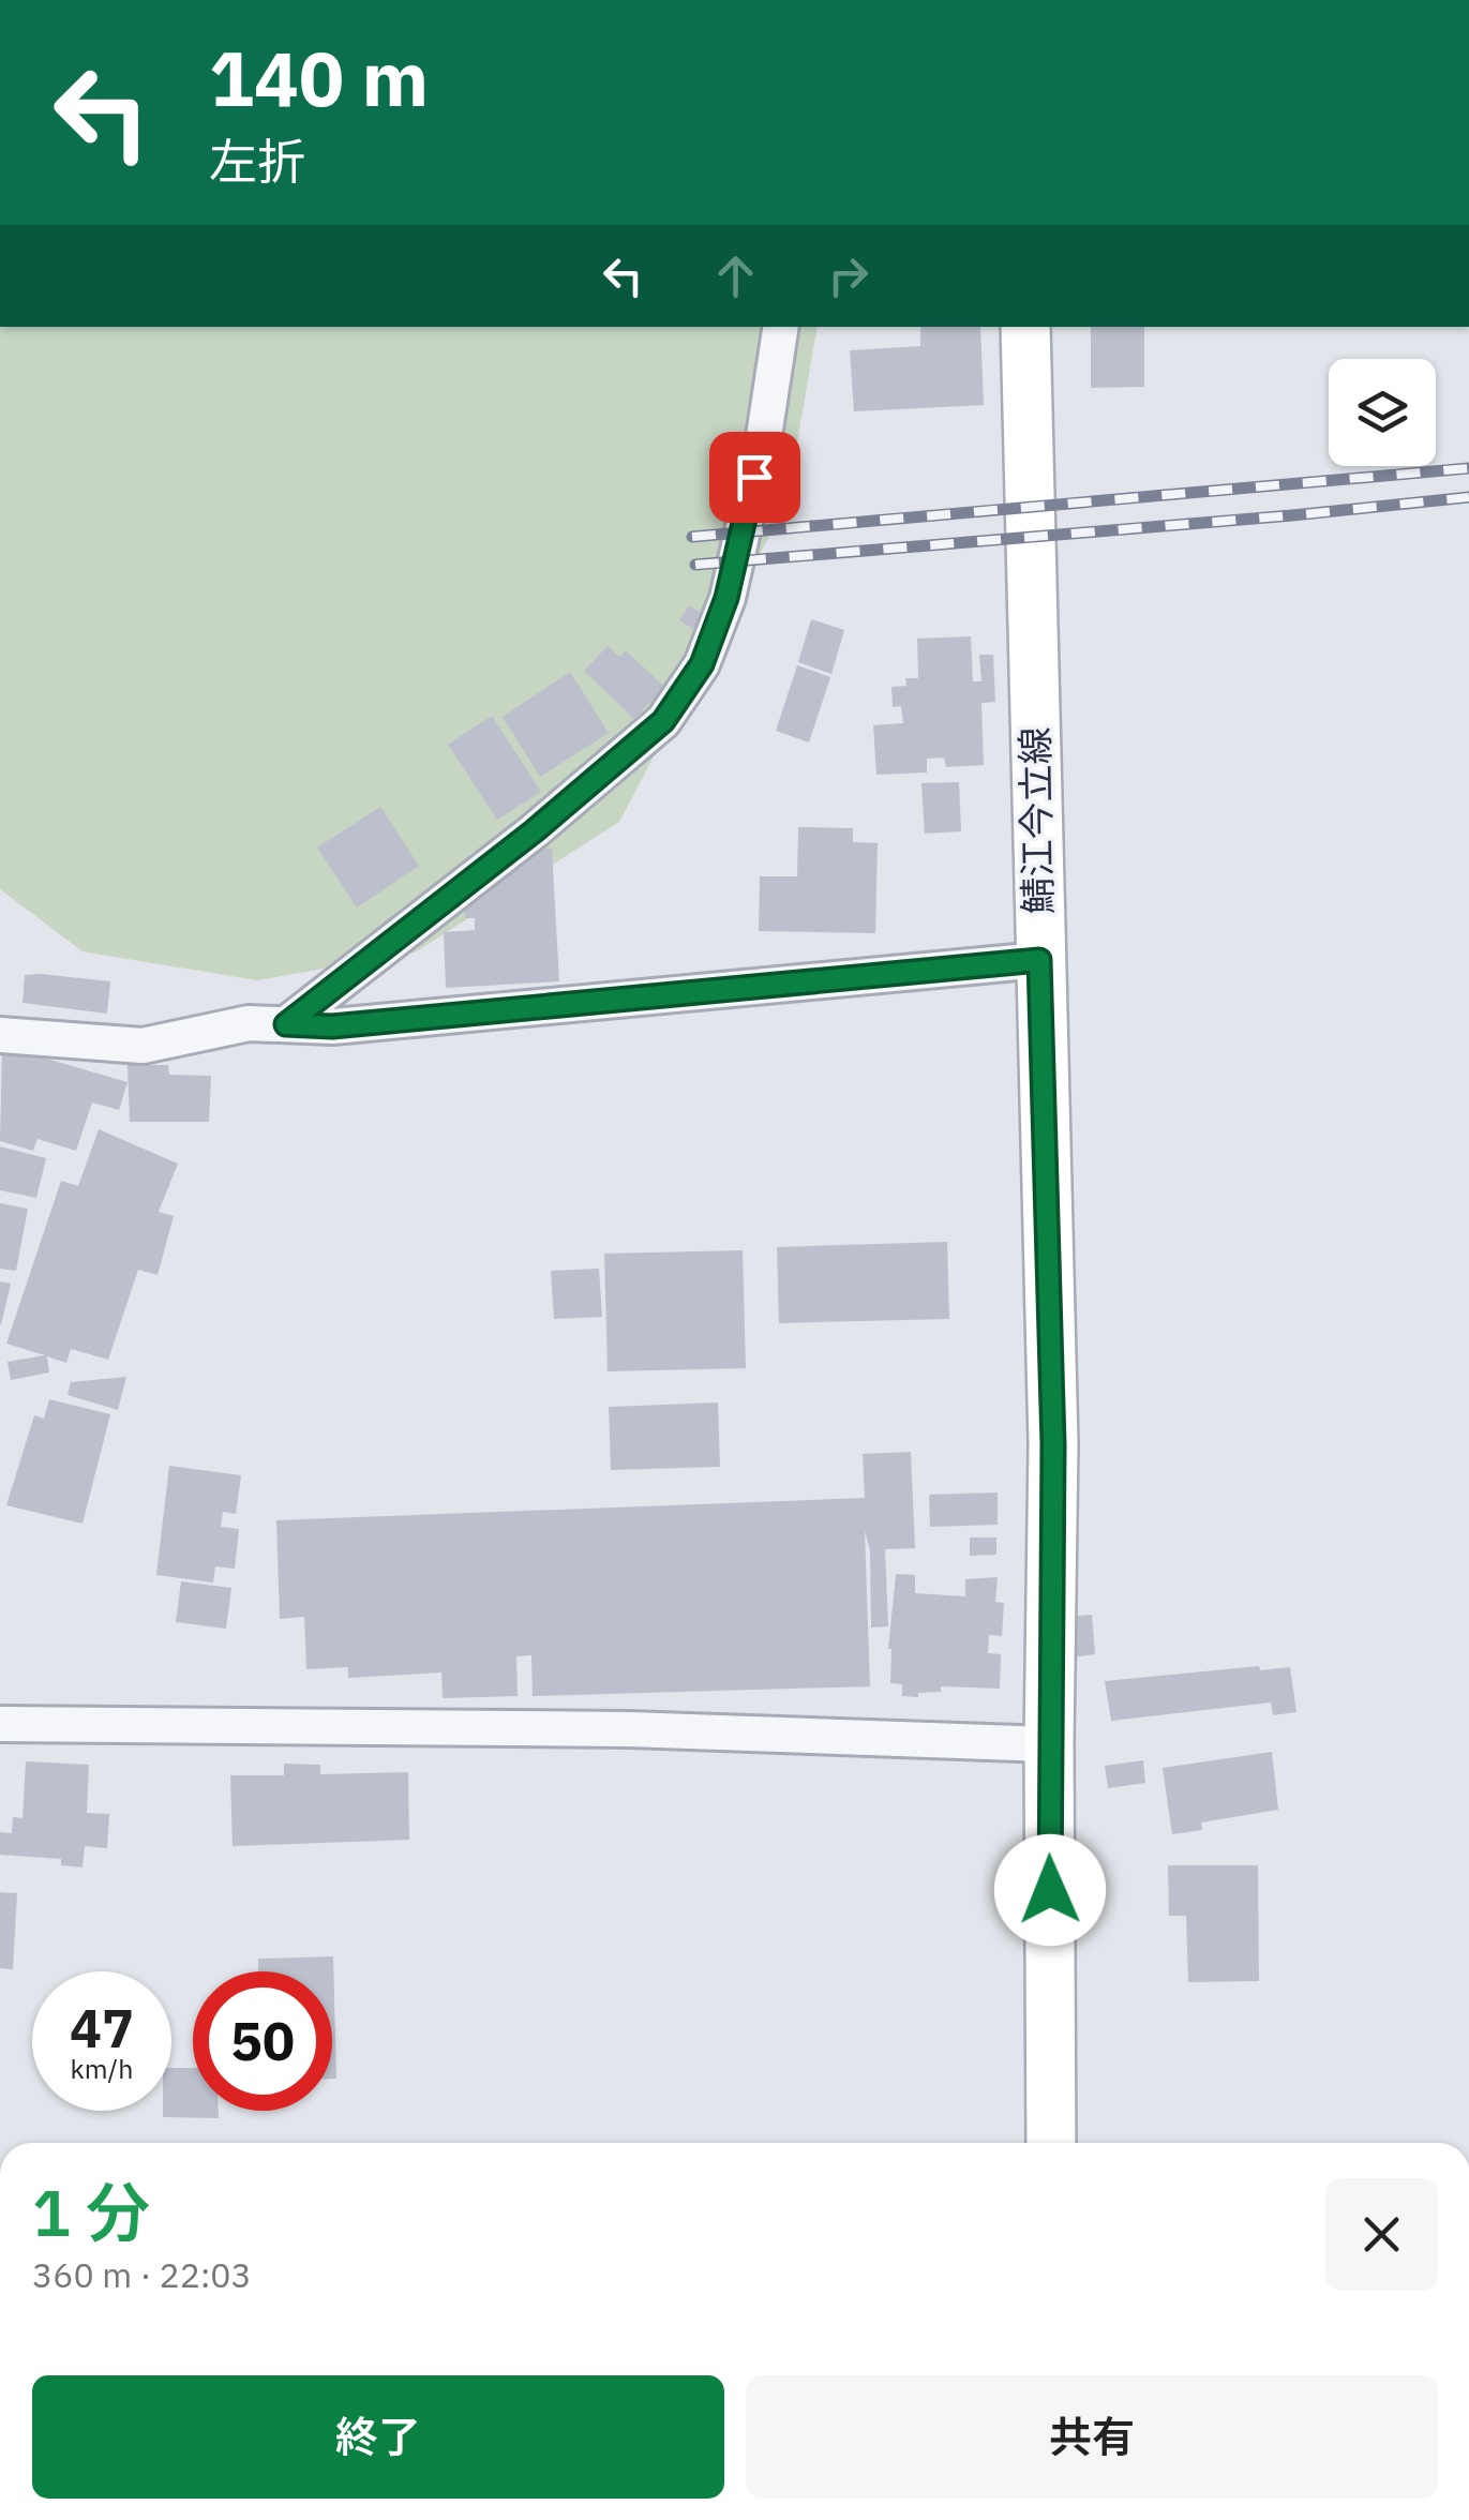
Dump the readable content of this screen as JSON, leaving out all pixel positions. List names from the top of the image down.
{
  "streets": {
    "main road": ["鯖江今立線"]
  },
  "page": {
    "turn": ["140 m", "左折"],
    "speed": "47 km/h",
    "limit": "50",
    "heading": ["1 分", "360 m · 22:03"],
    "buttons": ["終了", "共有"]
  }
}
